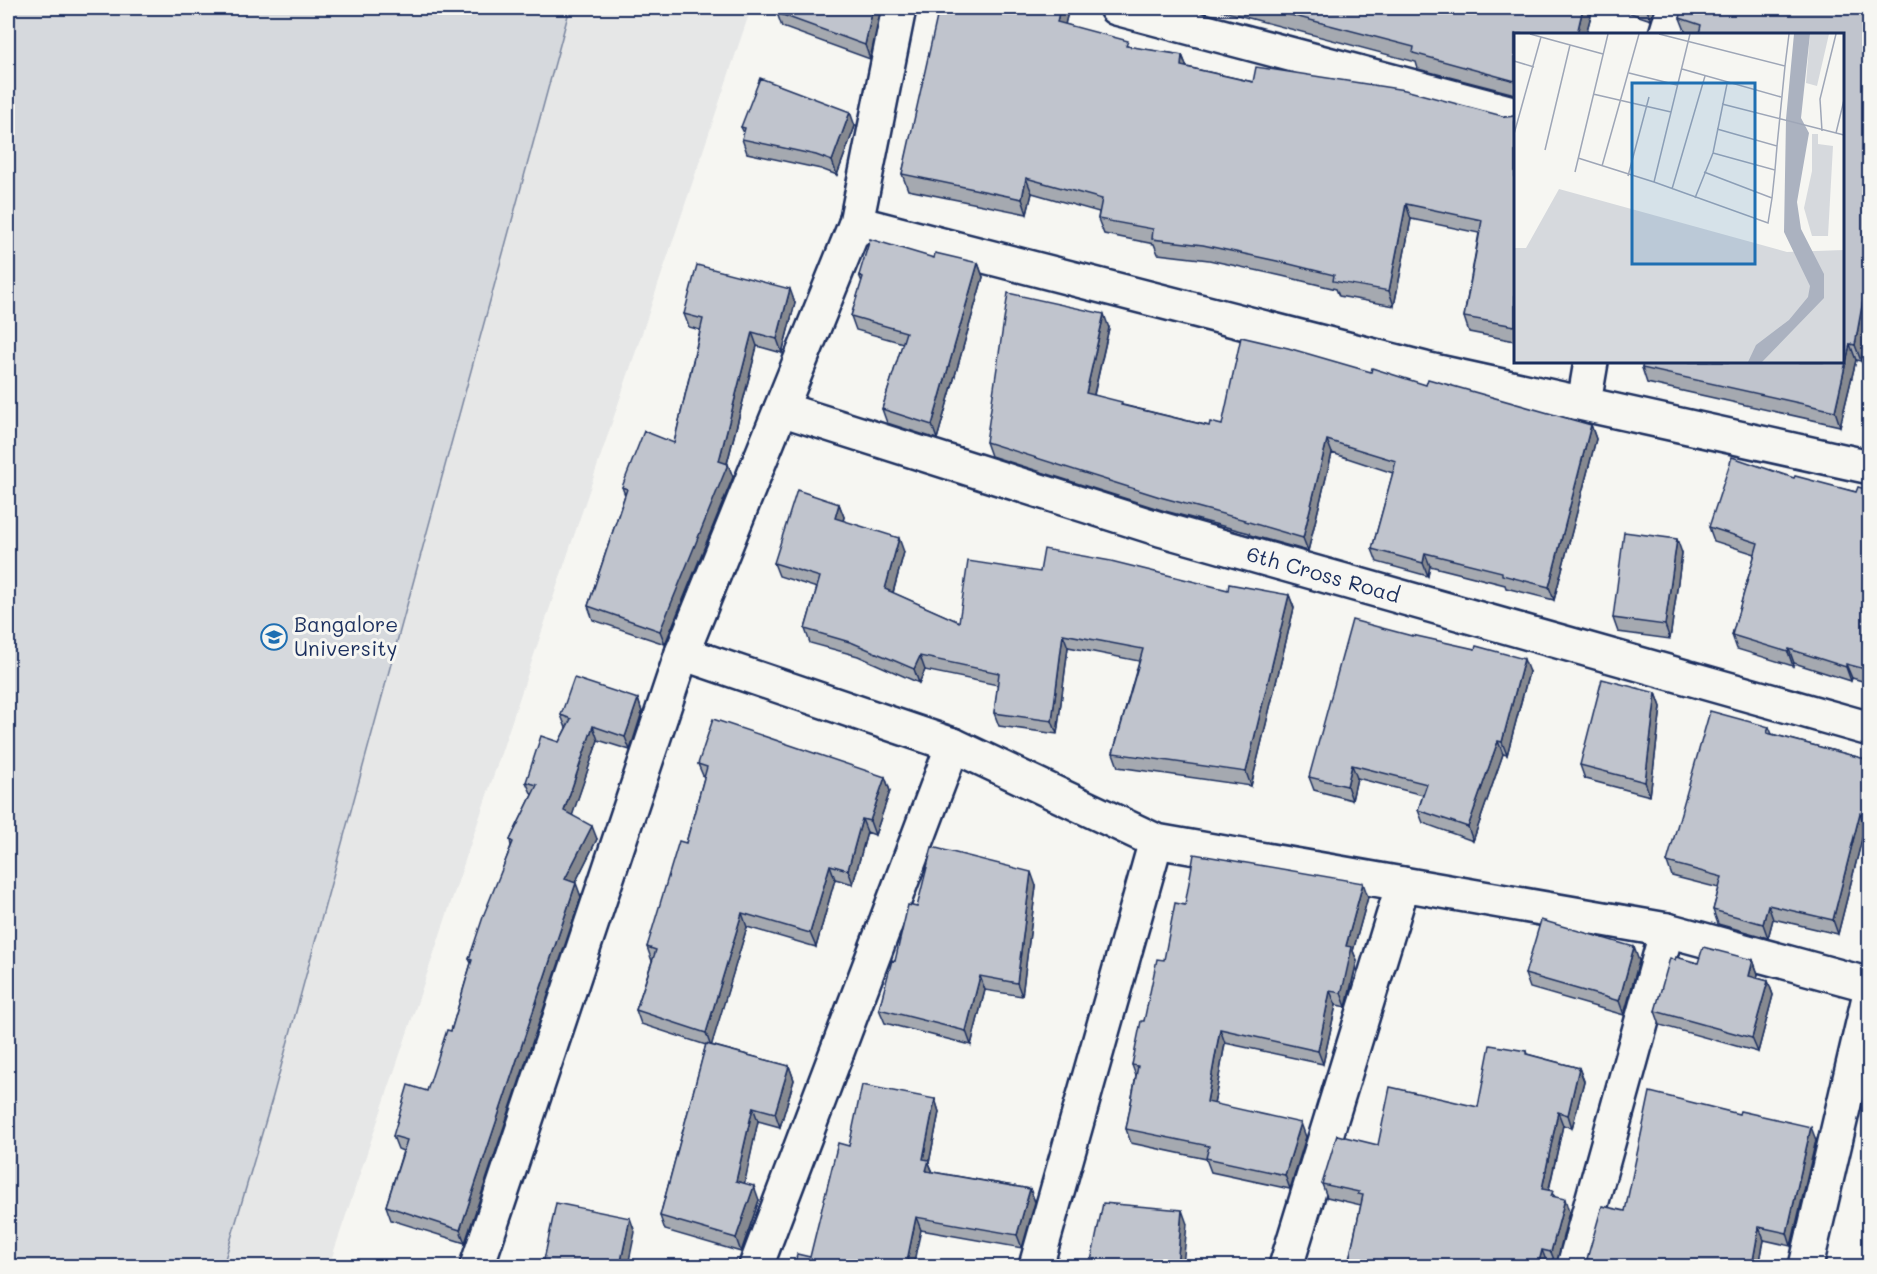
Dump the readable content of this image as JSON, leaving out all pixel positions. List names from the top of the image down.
{
  "streets": {
    "street": ["6th Cross Road"]
  },
  "places": {
    "school or university": ["Bangalore University"]
  }
}
